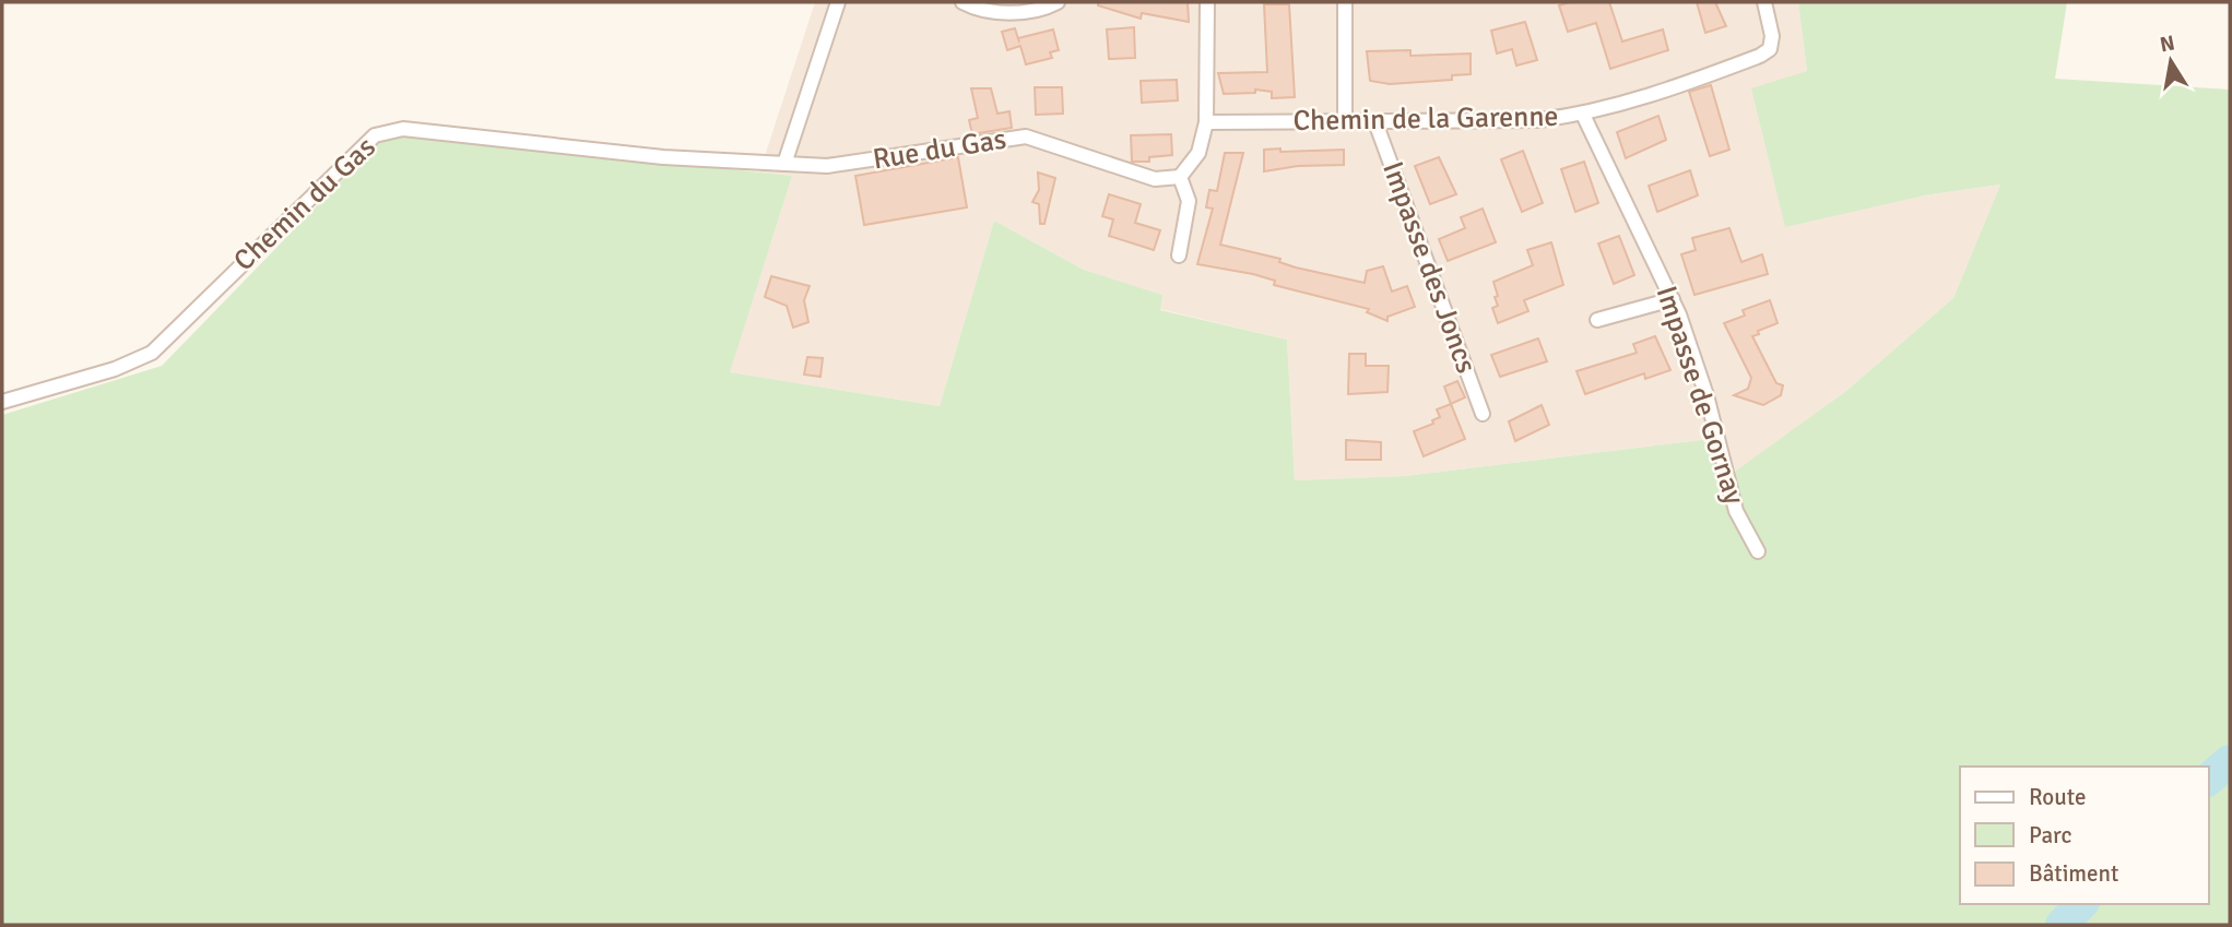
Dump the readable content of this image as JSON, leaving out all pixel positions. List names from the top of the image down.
{
  "streets": {
    "street": [
      "Chemin de la Garenne",
      "Rue du Gas",
      "Chemin du Gas",
      "Impasse des Joncs",
      "Impasse de Gornay"
    ]
  },
  "crossings": [
    ["Chemin de la Garenne", "Impasse des Joncs"],
    ["Chemin de la Garenne", "Impasse de Gornay"],
    ["Rue du Gas", "Chemin du Gas"]
  ],
  "legend": ["Route", "Parc", "Bâtiment"],
  "north": "top"
}
